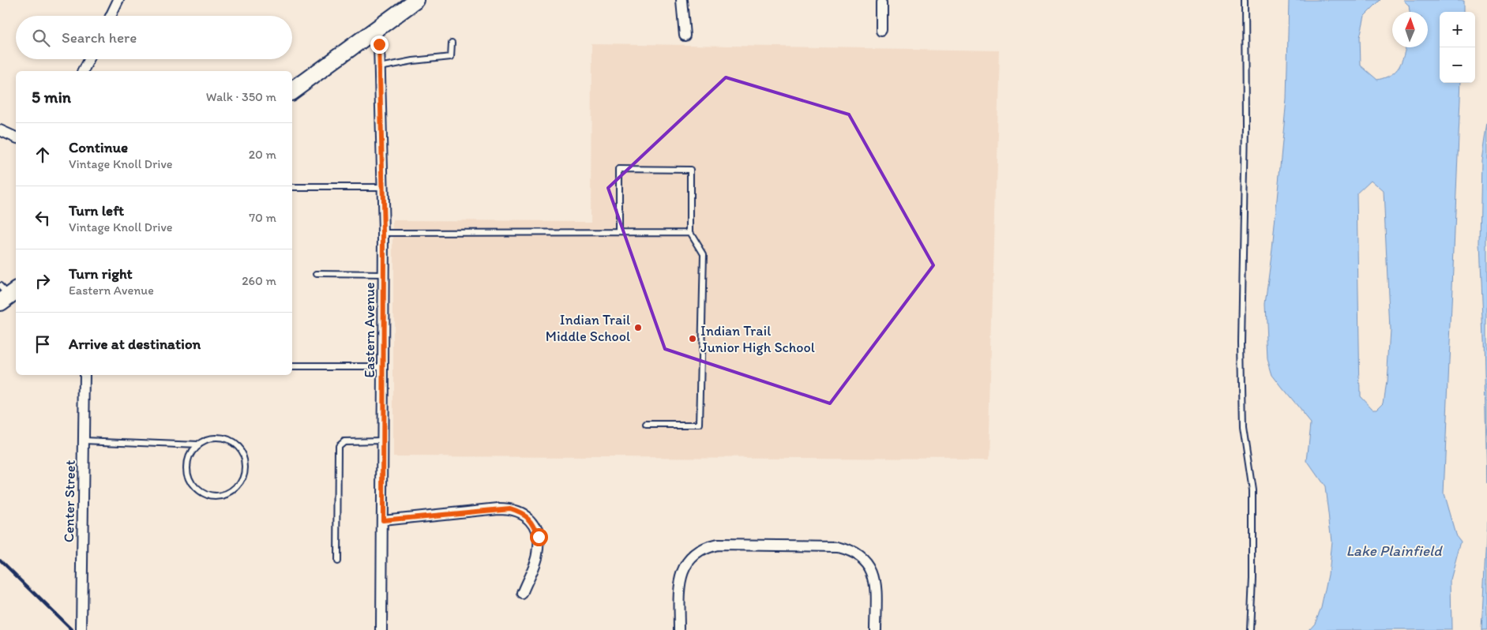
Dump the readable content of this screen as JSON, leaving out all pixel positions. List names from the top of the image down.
{
  "streets": {
    "street": ["Eastern Avenue", "Center Street"]
  },
  "water": ["Lake Plainfield"],
  "places": ["Indian Trail Middle School", "Indian Trail Junior High School"],
  "north": "top",
  "page": {
    "map_buttons": ["+", "−"],
    "search": "Search here",
    "heading": ["5 min", "Walk · 350 m"],
    "list": [
      ["Continue", "Vintage Knoll Drive", "20 m"],
      ["Turn left", "Vintage Knoll Drive", "70 m"],
      ["Turn right", "Eastern Avenue", "260 m"],
      "Arrive at destination"
    ]
  }
}
